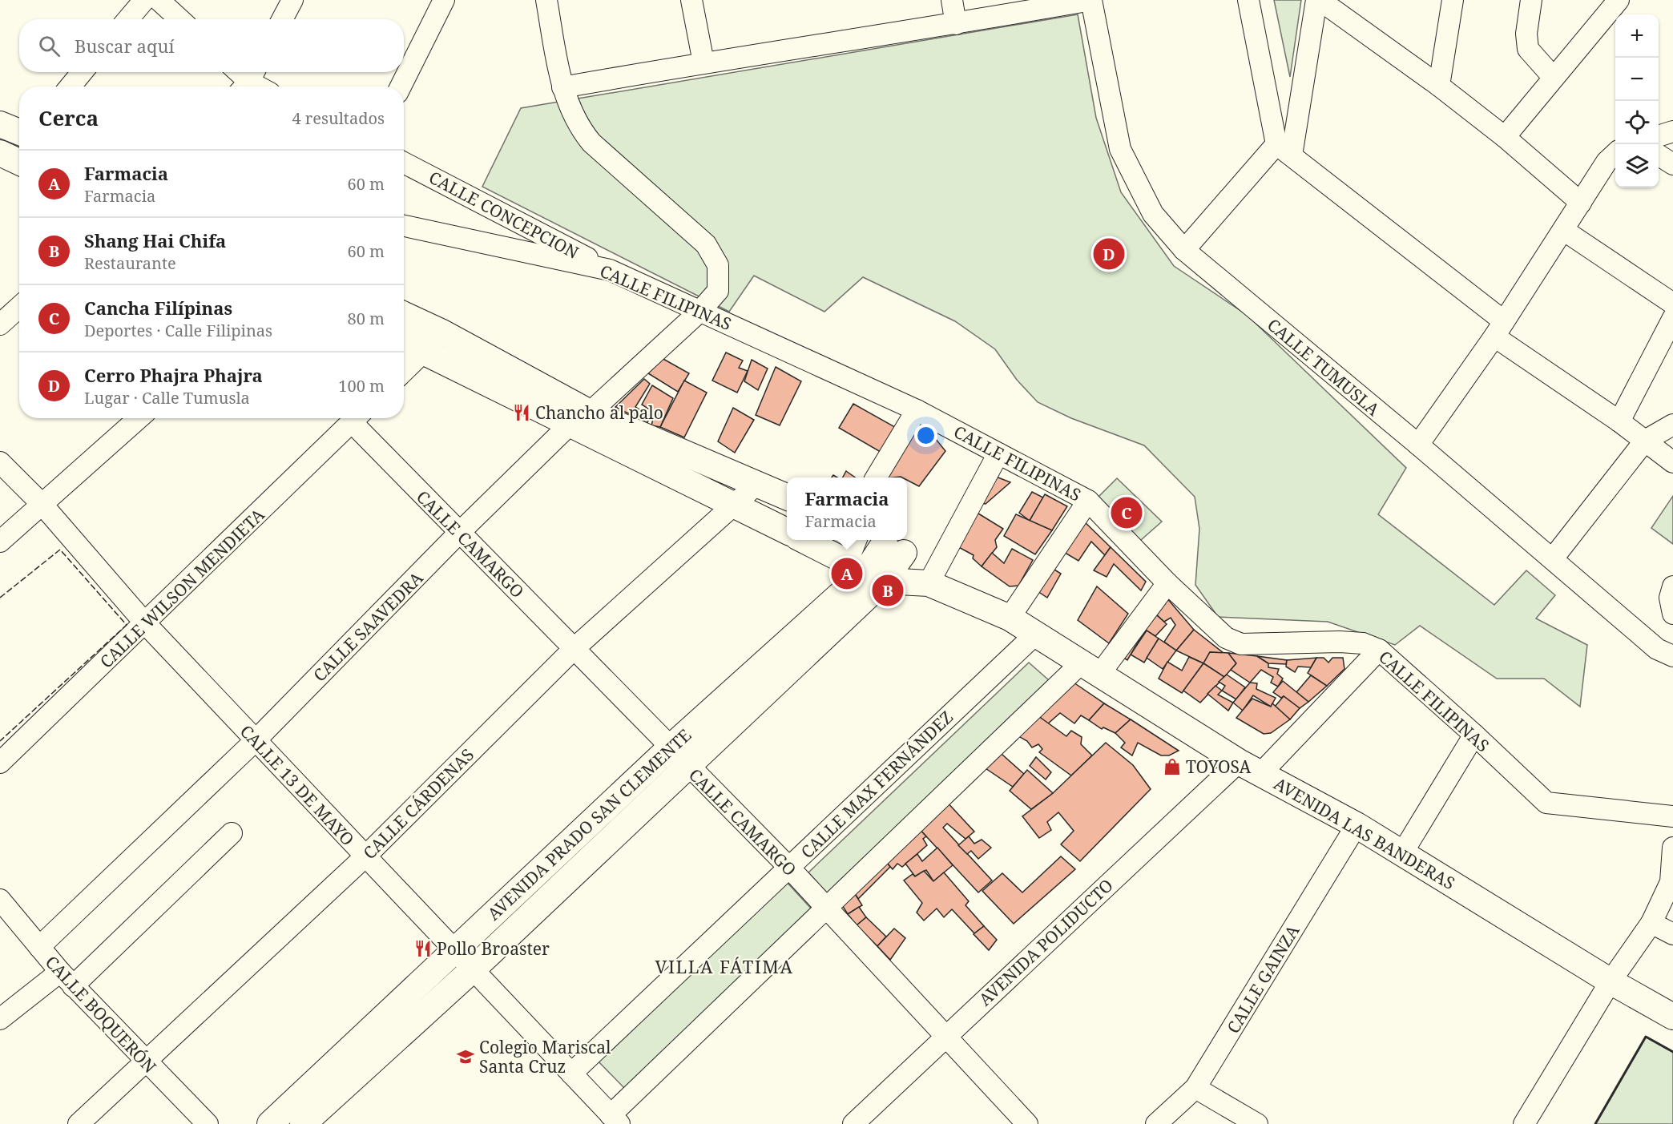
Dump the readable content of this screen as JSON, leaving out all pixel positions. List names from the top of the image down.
{
  "streets": {
    "main road": ["AVENIDA PRADO SAN CLEMENTE", "AVENIDA LAS BANDERAS"],
    "street": [
      "CALLE CONCEPCION",
      "CALLE FILIPINAS",
      "CALLE TUMUSLA",
      "CALLE CAMARGO",
      "CALLE WILSON MENDIETA",
      "CALLE SAAVEDRA",
      "CALLE MAX FERNÁNDEZ",
      "CALLE 13 DE MAYO",
      "CALLE CÁRDENAS",
      "AVENIDA POLIDUCTO",
      "CALLE GAINZA",
      "CALLE BOQUERÓN"
    ]
  },
  "crossings": [
    ["CALLE CONCEPCION", "CALLE FILIPINAS"],
    ["CALLE FILIPINAS", "CALLE SAAVEDRA"],
    ["CALLE CAMARGO", "CALLE SAAVEDRA"],
    ["CALLE CAMARGO", "CALLE MAX FERNÁNDEZ"],
    ["CALLE CAMARGO", "CALLE CÁRDENAS"],
    ["CALLE CAMARGO", "AVENIDA PRADO SAN CLEMENTE"],
    ["CALLE CAMARGO", "AVENIDA POLIDUCTO"],
    ["CALLE WILSON MENDIETA", "CALLE 13 DE MAYO"],
    ["CALLE SAAVEDRA", "CALLE 13 DE MAYO"],
    ["CALLE SAAVEDRA", "CALLE BOQUERÓN"],
    ["CALLE MAX FERNÁNDEZ", "CALLE 13 DE MAYO"],
    ["CALLE MAX FERNÁNDEZ", "AVENIDA LAS BANDERAS"],
    ["CALLE 13 DE MAYO", "CALLE CÁRDENAS"],
    ["CALLE 13 DE MAYO", "AVENIDA PRADO SAN CLEMENTE"],
    ["CALLE CÁRDENAS", "CALLE BOQUERÓN"],
    ["AVENIDA PRADO SAN CLEMENTE", "AVENIDA LAS BANDERAS"],
    ["AVENIDA LAS BANDERAS", "AVENIDA POLIDUCTO"],
    ["AVENIDA LAS BANDERAS", "CALLE GAINZA"]
  ],
  "districts": ["VILLA FÁTIMA"],
  "places": {
    "restaurant": ["Chancho al palo", "Pollo Broaster"],
    "shop": ["TOYOSA"],
    "school or university": ["Colegio Mariscal Santa Cruz"]
  },
  "page": {
    "map_buttons": ["+", "−"],
    "search": "Buscar aquí",
    "heading": ["Cerca", "4 resultados"],
    "list": [
      {
        "mark": "A",
        "name": "Farmacia",
        "note": "Farmacia",
        "value": "60 m"
      },
      {
        "mark": "B",
        "name": "Shang Hai Chifa",
        "note": "Restaurante",
        "value": "60 m"
      },
      {
        "mark": "C",
        "name": "Cancha Filípinas",
        "note": "Deportes · Calle Filipinas",
        "value": "80 m"
      },
      {
        "mark": "D",
        "name": "Cerro Phajra Phajra",
        "note": "Lugar · Calle Tumusla",
        "value": "100 m"
      }
    ],
    "pins": [
      "D",
      "C",
      "A",
      "B"
    ],
    "popup": ["Farmacia", "Farmacia"]
  }
}
